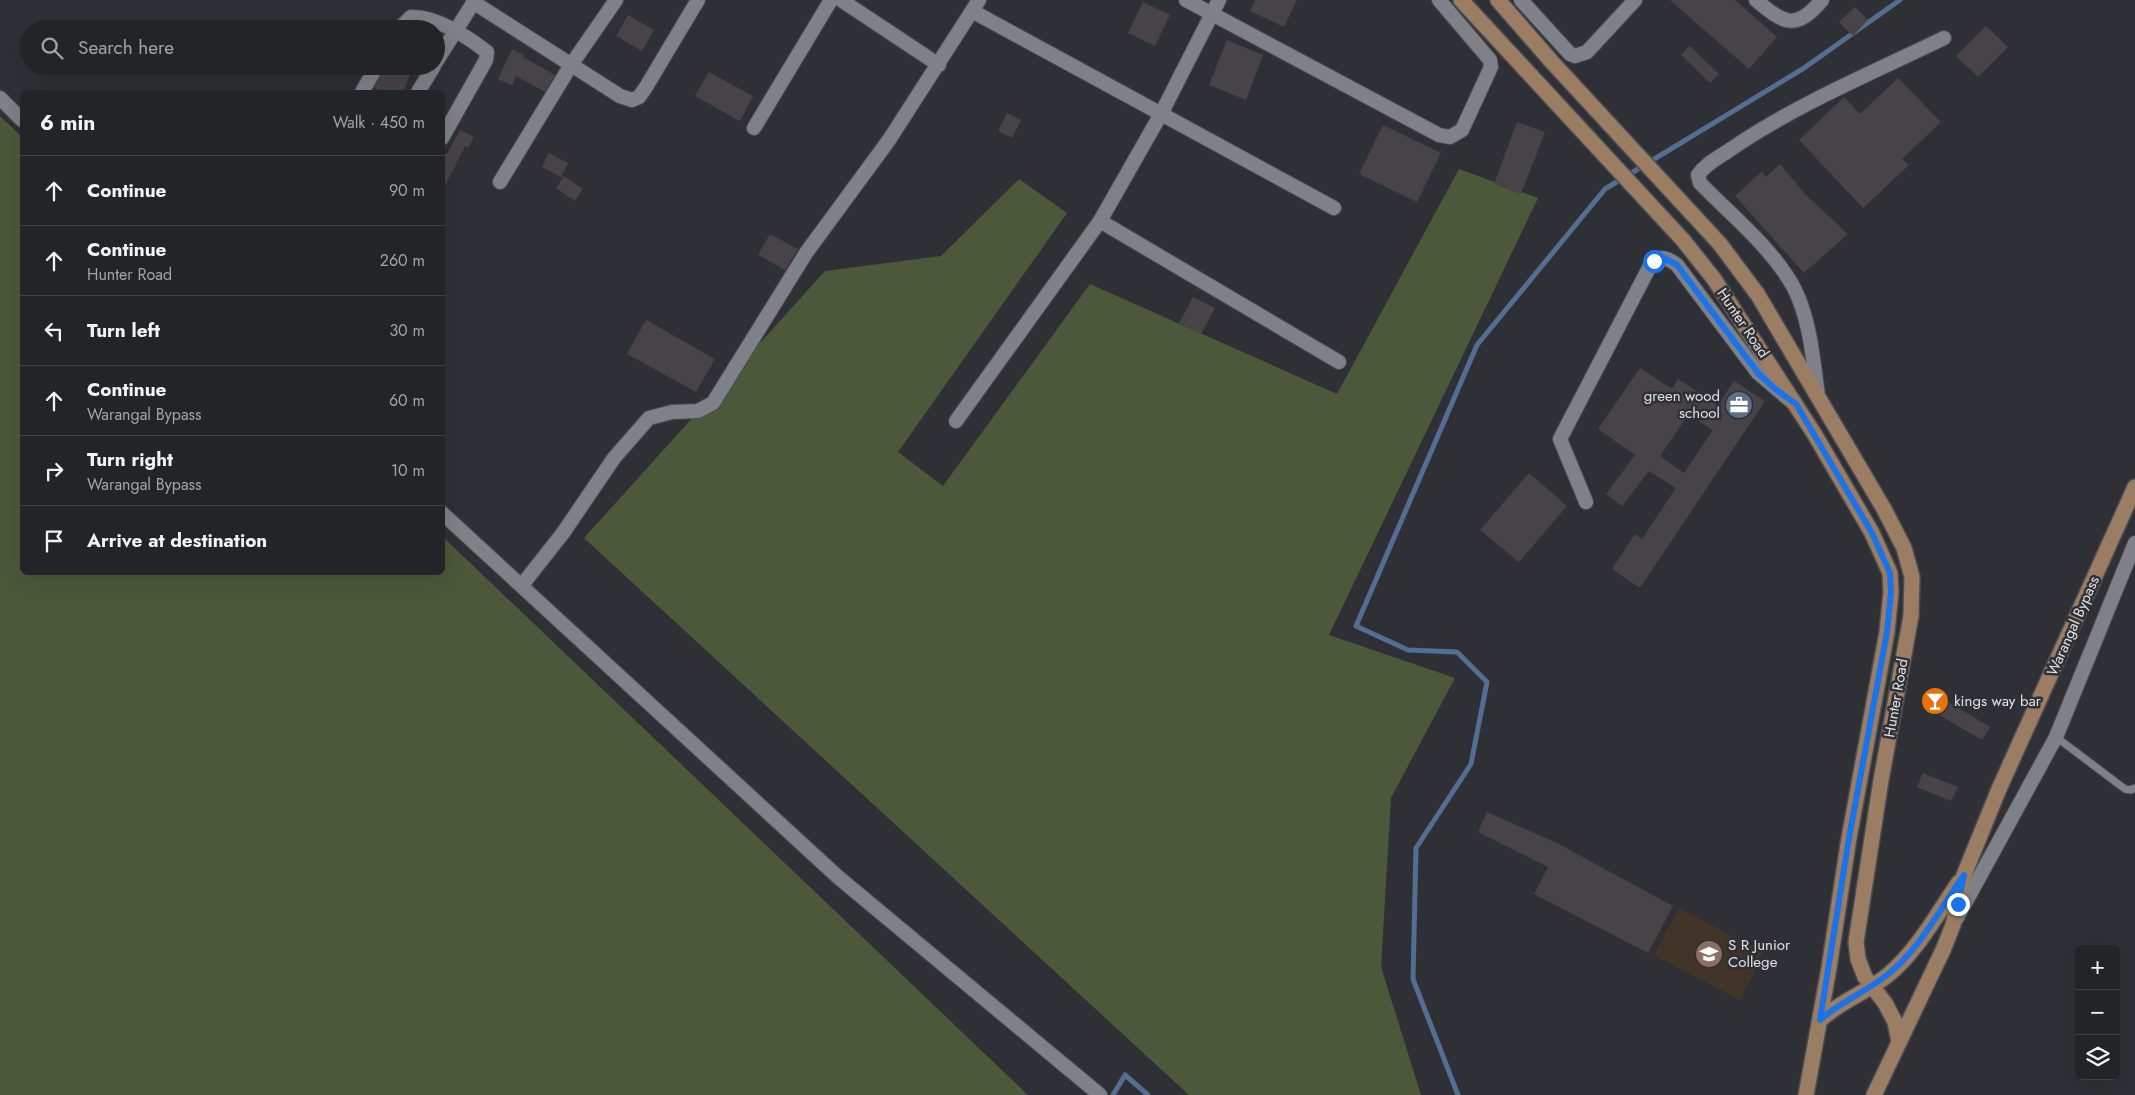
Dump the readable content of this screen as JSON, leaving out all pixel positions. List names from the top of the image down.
{
  "streets": {
    "street": ["Hunter Road", "Warangal Bypass"]
  },
  "crossings": [
    ["Hunter Road", "Warangal Bypass"]
  ],
  "places": {
    "office": ["green wood school"],
    "bar": ["kings way bar"],
    "school or university": ["S R Junior College"]
  },
  "page": {
    "search": "Search here",
    "heading": ["6 min", "Walk · 450 m"],
    "list": [
      ["Continue", "90 m"],
      ["Continue", "Hunter Road", "260 m"],
      ["Turn left", "30 m"],
      ["Continue", "Warangal Bypass", "60 m"],
      ["Turn right", "Warangal Bypass", "10 m"],
      "Arrive at destination"
    ],
    "map_buttons": ["+", "−"]
  }
}
